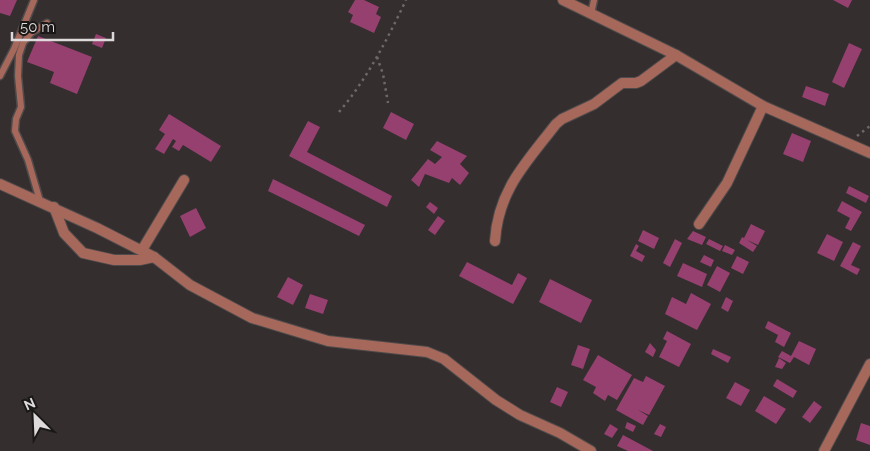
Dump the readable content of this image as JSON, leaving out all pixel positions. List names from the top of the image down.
{
  "scale_bar": "50 m",
  "north": "top left"
}
